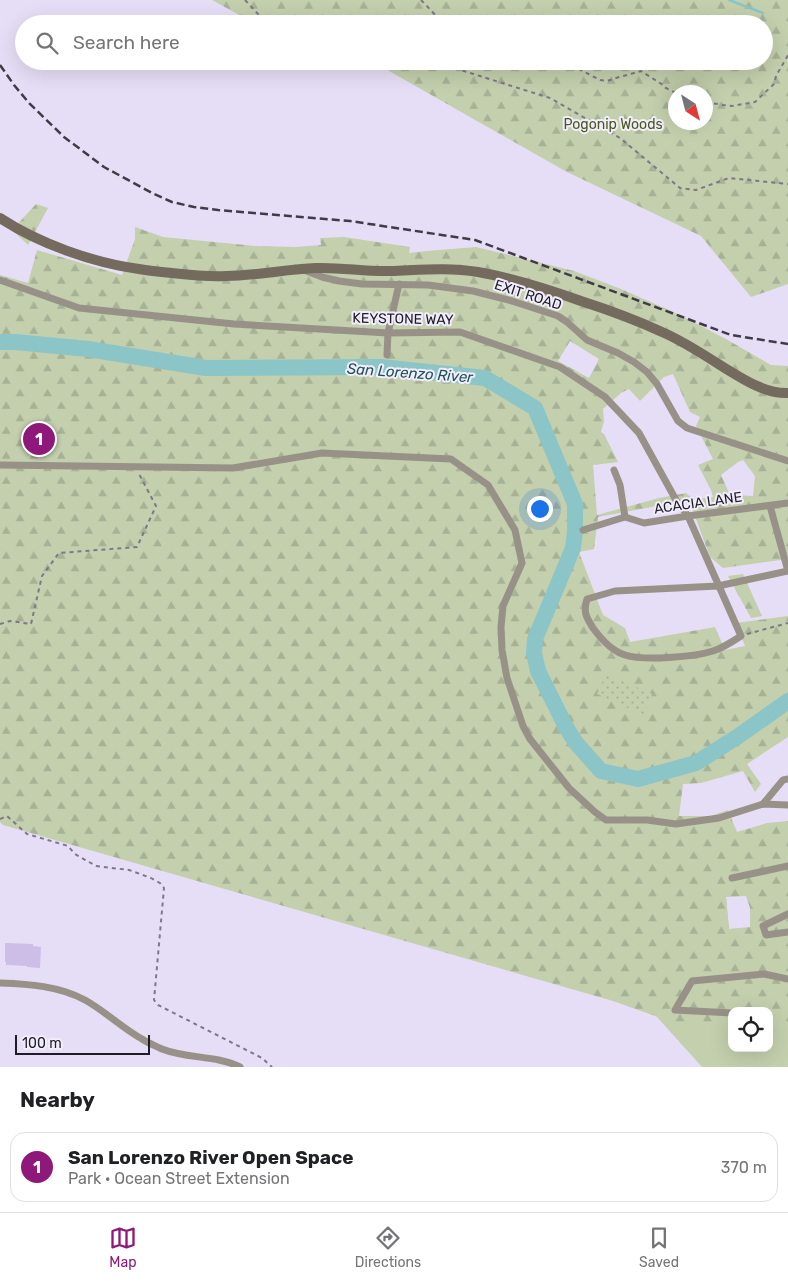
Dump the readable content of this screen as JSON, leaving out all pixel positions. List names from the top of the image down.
{
  "streets": {
    "street": ["EXIT ROAD", "KEYSTONE WAY", "ACACIA LANE"]
  },
  "crossings": [
    ["KEYSTONE WAY", "ACACIA LANE"]
  ],
  "water": ["San Lorenzo River"],
  "parks": ["Pogonip Woods"],
  "scale_bar": "100 m",
  "north": "bottom right",
  "page": {
    "search": "Search here",
    "pins": "1",
    "scale": "100 m",
    "heading": "Nearby",
    "list": [
      {
        "mark": "1",
        "name": "San Lorenzo River Open Space",
        "note": "Park · Ocean Street Extension",
        "value": "370 m"
      }
    ],
    "nav": ["Map", "Directions", "Saved"]
  }
}
